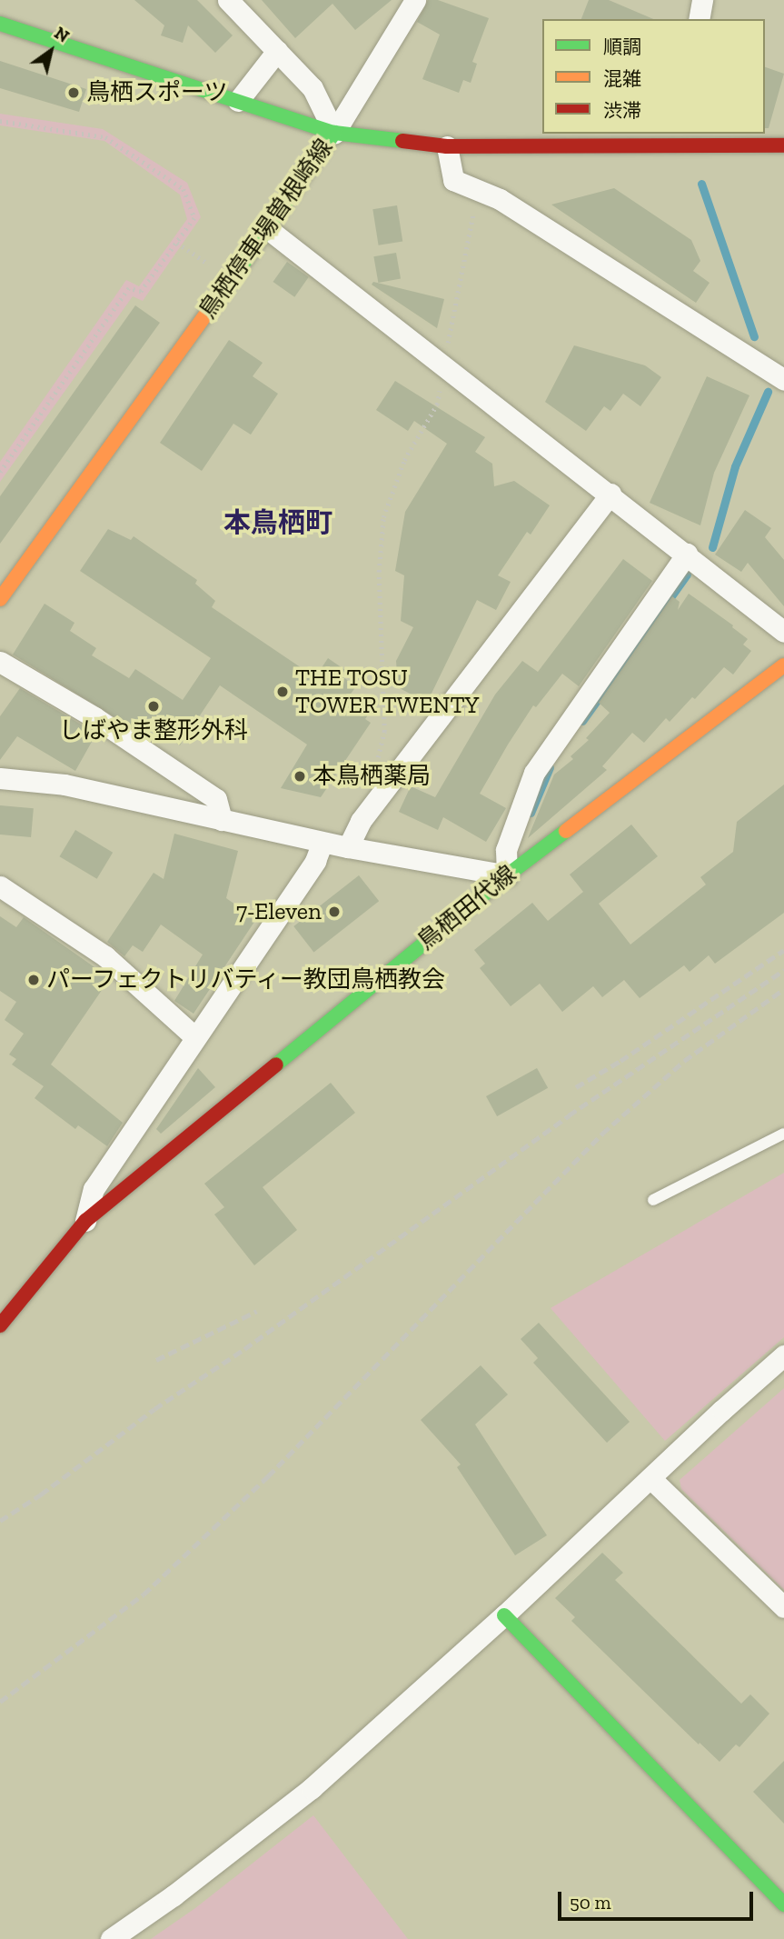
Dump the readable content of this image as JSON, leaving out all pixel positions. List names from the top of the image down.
{
  "streets": {
    "main road": ["鳥栖停車場曽根崎線", "鳥栖田代線"]
  },
  "districts": ["本鳥栖町"],
  "places": [
    "鳥栖スポーツ",
    "THE TOSU TOWER TWENTY",
    "しばやま整形外科",
    "本鳥栖薬局",
    "7-Eleven",
    "パーフェクトリバティー教団鳥栖教会"
  ],
  "legend": ["順調", "混雑", "渋滞"],
  "scale_bar": "50 m",
  "north": "top right"
}
